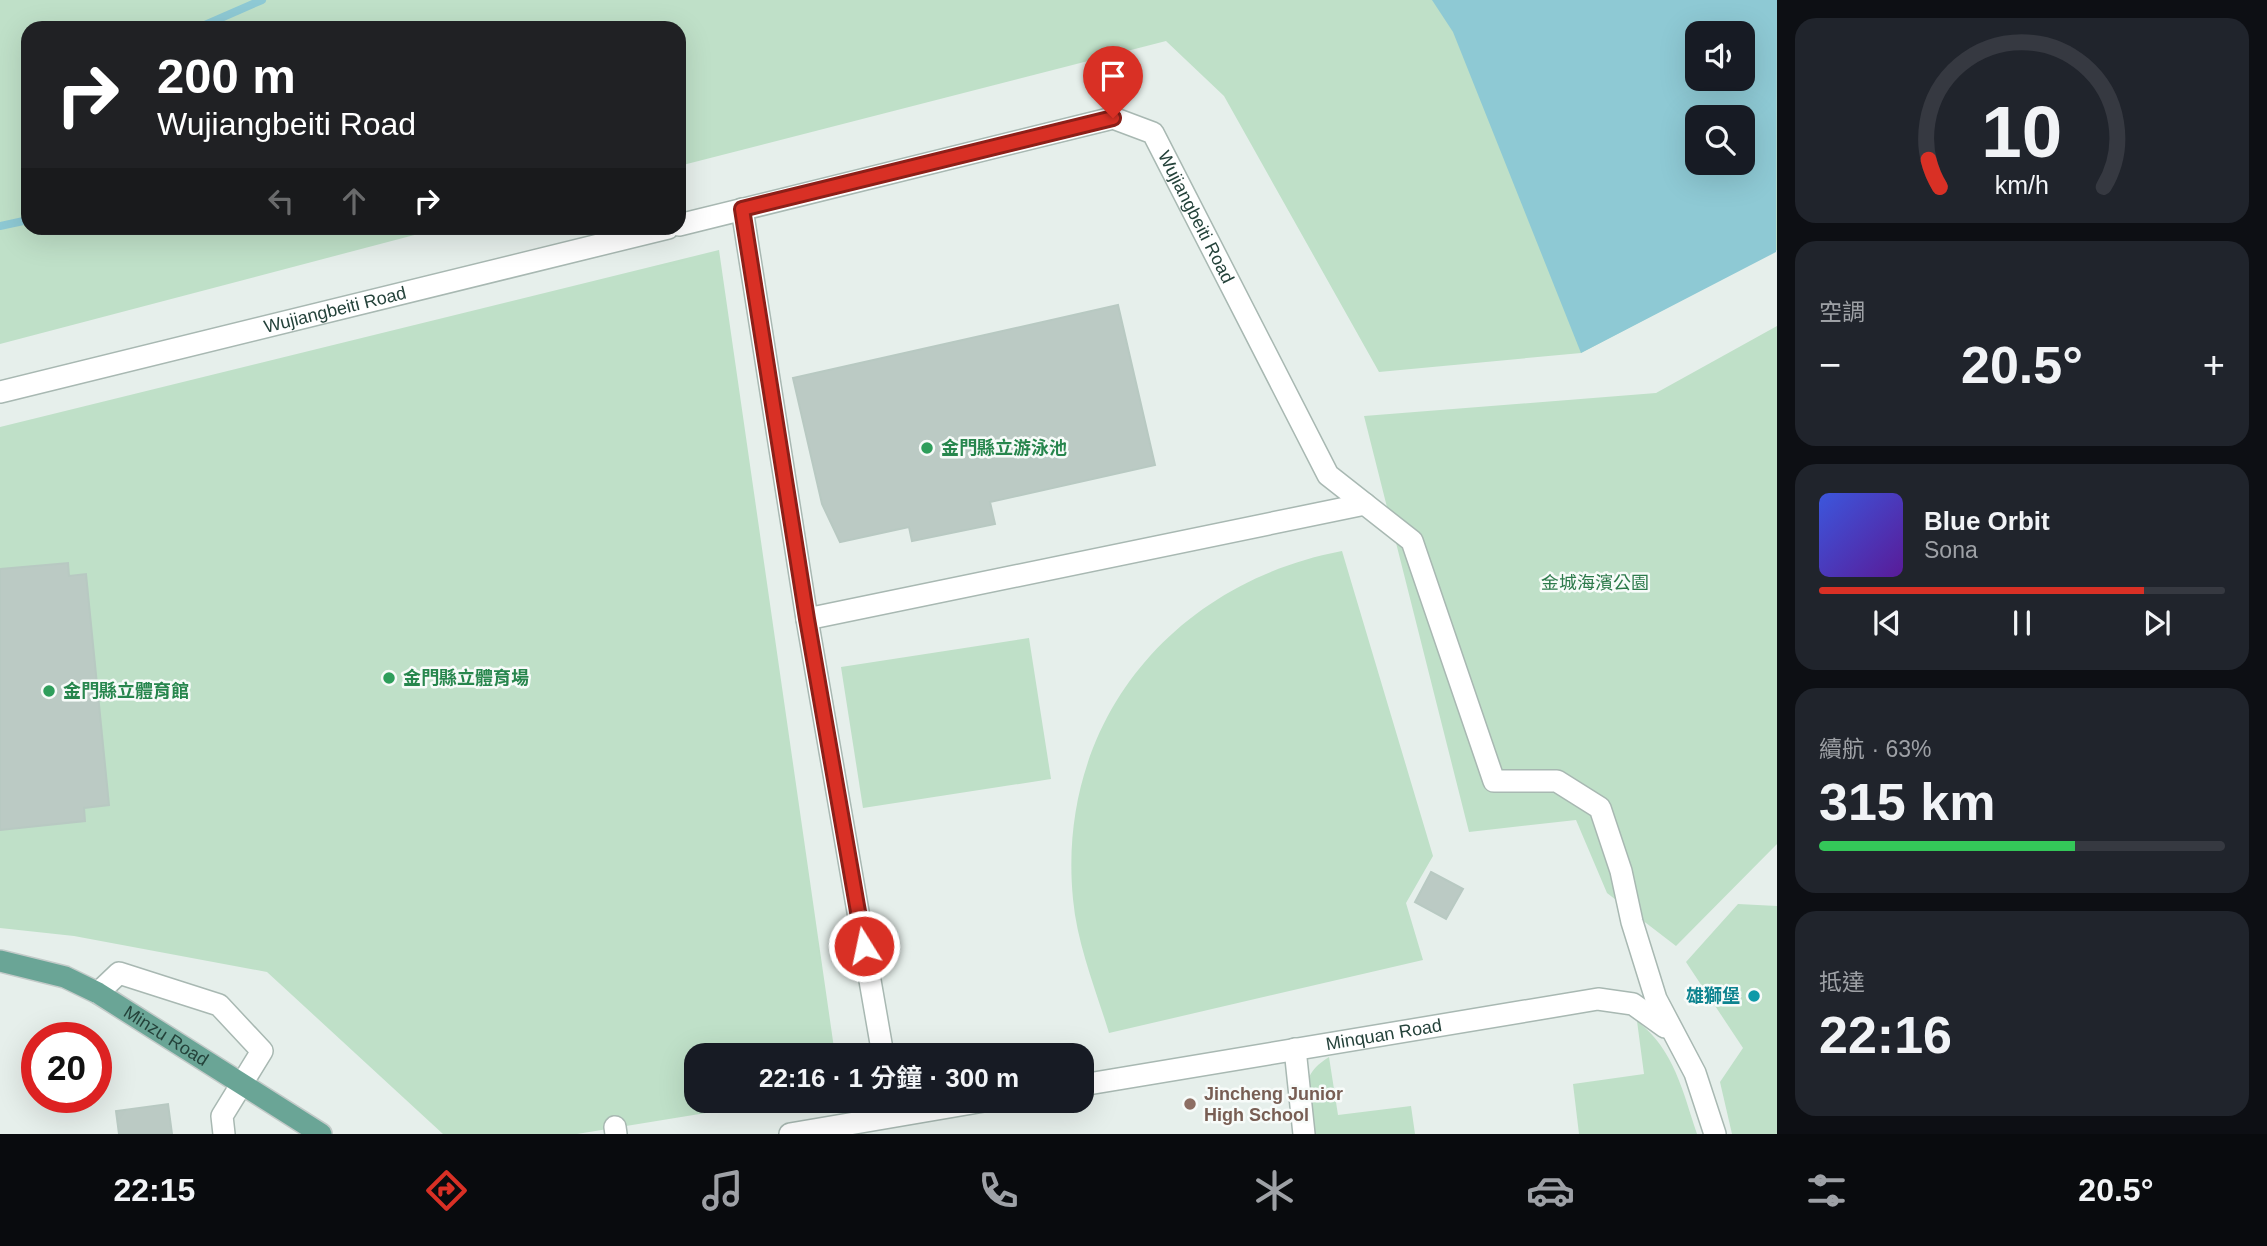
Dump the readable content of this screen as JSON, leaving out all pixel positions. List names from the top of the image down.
{
  "streets": {
    "main road": ["Minzu Road"],
    "street": ["Wujiangbeiti Road", "Minquan Road"]
  },
  "parks": ["金城海濱公園"],
  "places": [
    "金門縣立游泳池",
    "金門縣立體育場",
    "金門縣立體育館",
    "雄獅堡",
    "Jincheng Junior High School"
  ],
  "page": {
    "turn": ["200 m", "Wujiangbeiti Road"],
    "tile": [
      "空調",
      ["續航 · 63%", "315 km"],
      ["抵達", "22:16"]
    ],
    "heat": ["−", "20.5°", "+"],
    "song": ["Blue Orbit", "Sona"],
    "limit": "20",
    "trip": "22:16 · 1 分鐘 · 300 m",
    "tabs": ["22:15", "20.5°"],
    "gauge": ["10", "km/h"]
  }
}
